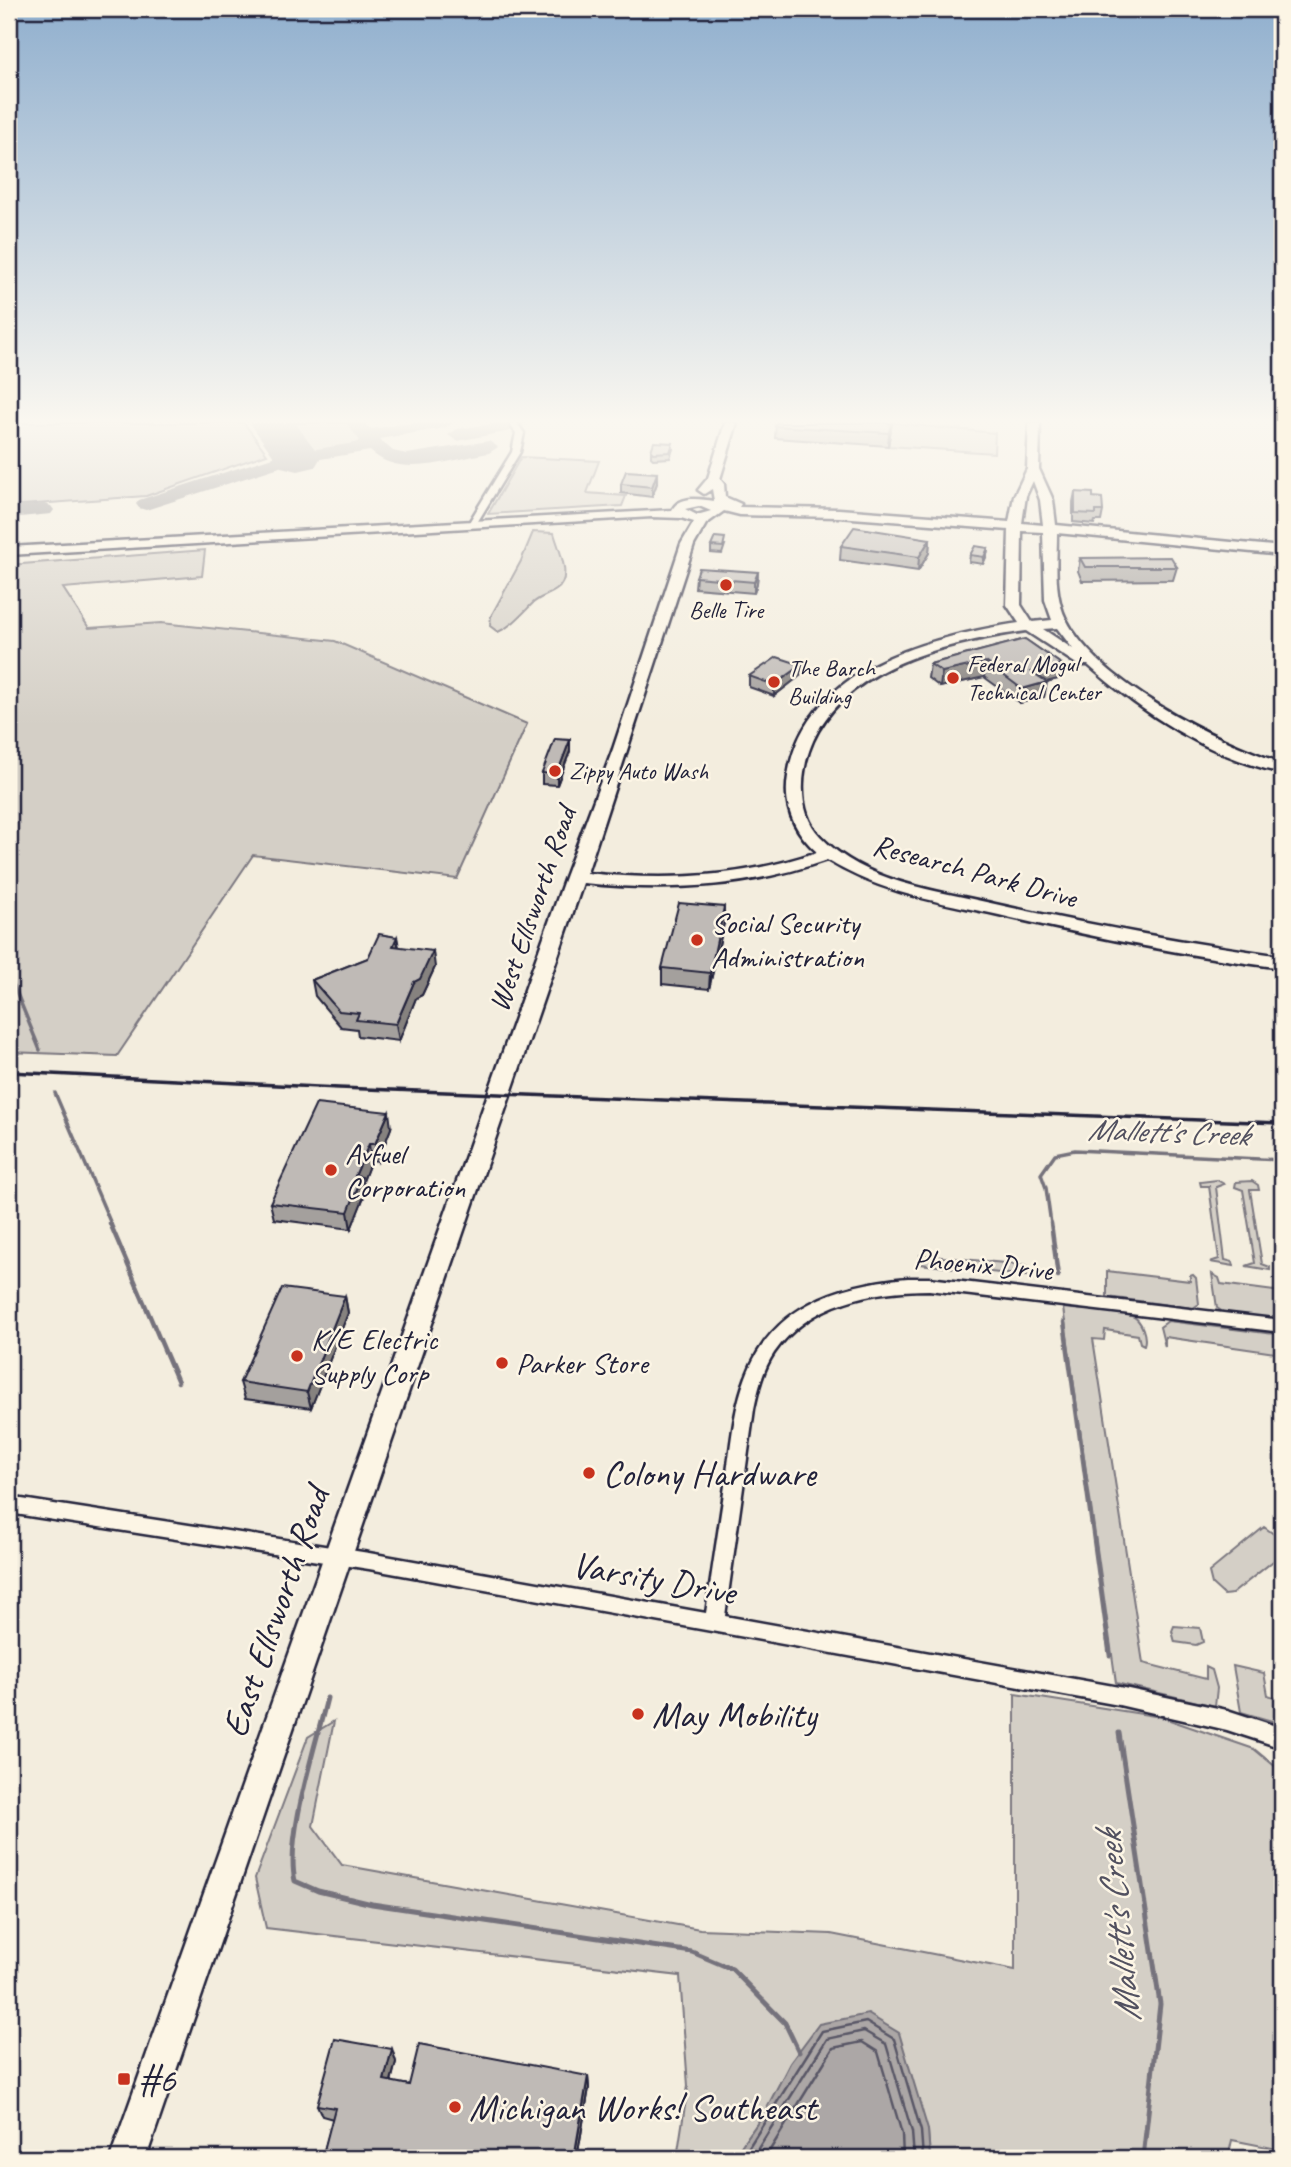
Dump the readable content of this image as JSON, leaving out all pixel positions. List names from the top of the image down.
{
  "streets": {
    "main road": ["Research Park Drive", "West Ellsworth Road", "East Ellsworth Road"],
    "street": ["Phoenix Drive", "Varsity Drive"]
  },
  "crossings": [
    ["West Ellsworth Road", "East Ellsworth Road"],
    ["Phoenix Drive", "Varsity Drive"],
    ["Varsity Drive", "East Ellsworth Road"]
  ],
  "water": ["Mallett's Creek"],
  "places": {
    "other": [
      "Belle Tire",
      "Federal Mogul Technical Center",
      "The Barch Building",
      "Zippy Auto Wash",
      "Social Security Administration",
      "Avfuel Corporation",
      "K/E Electric Supply Corp",
      "Parker Store",
      "Colony Hardware",
      "May Mobility",
      "Michigan Works! Southeast"
    ],
    "transit": ["#6"]
  }
}
